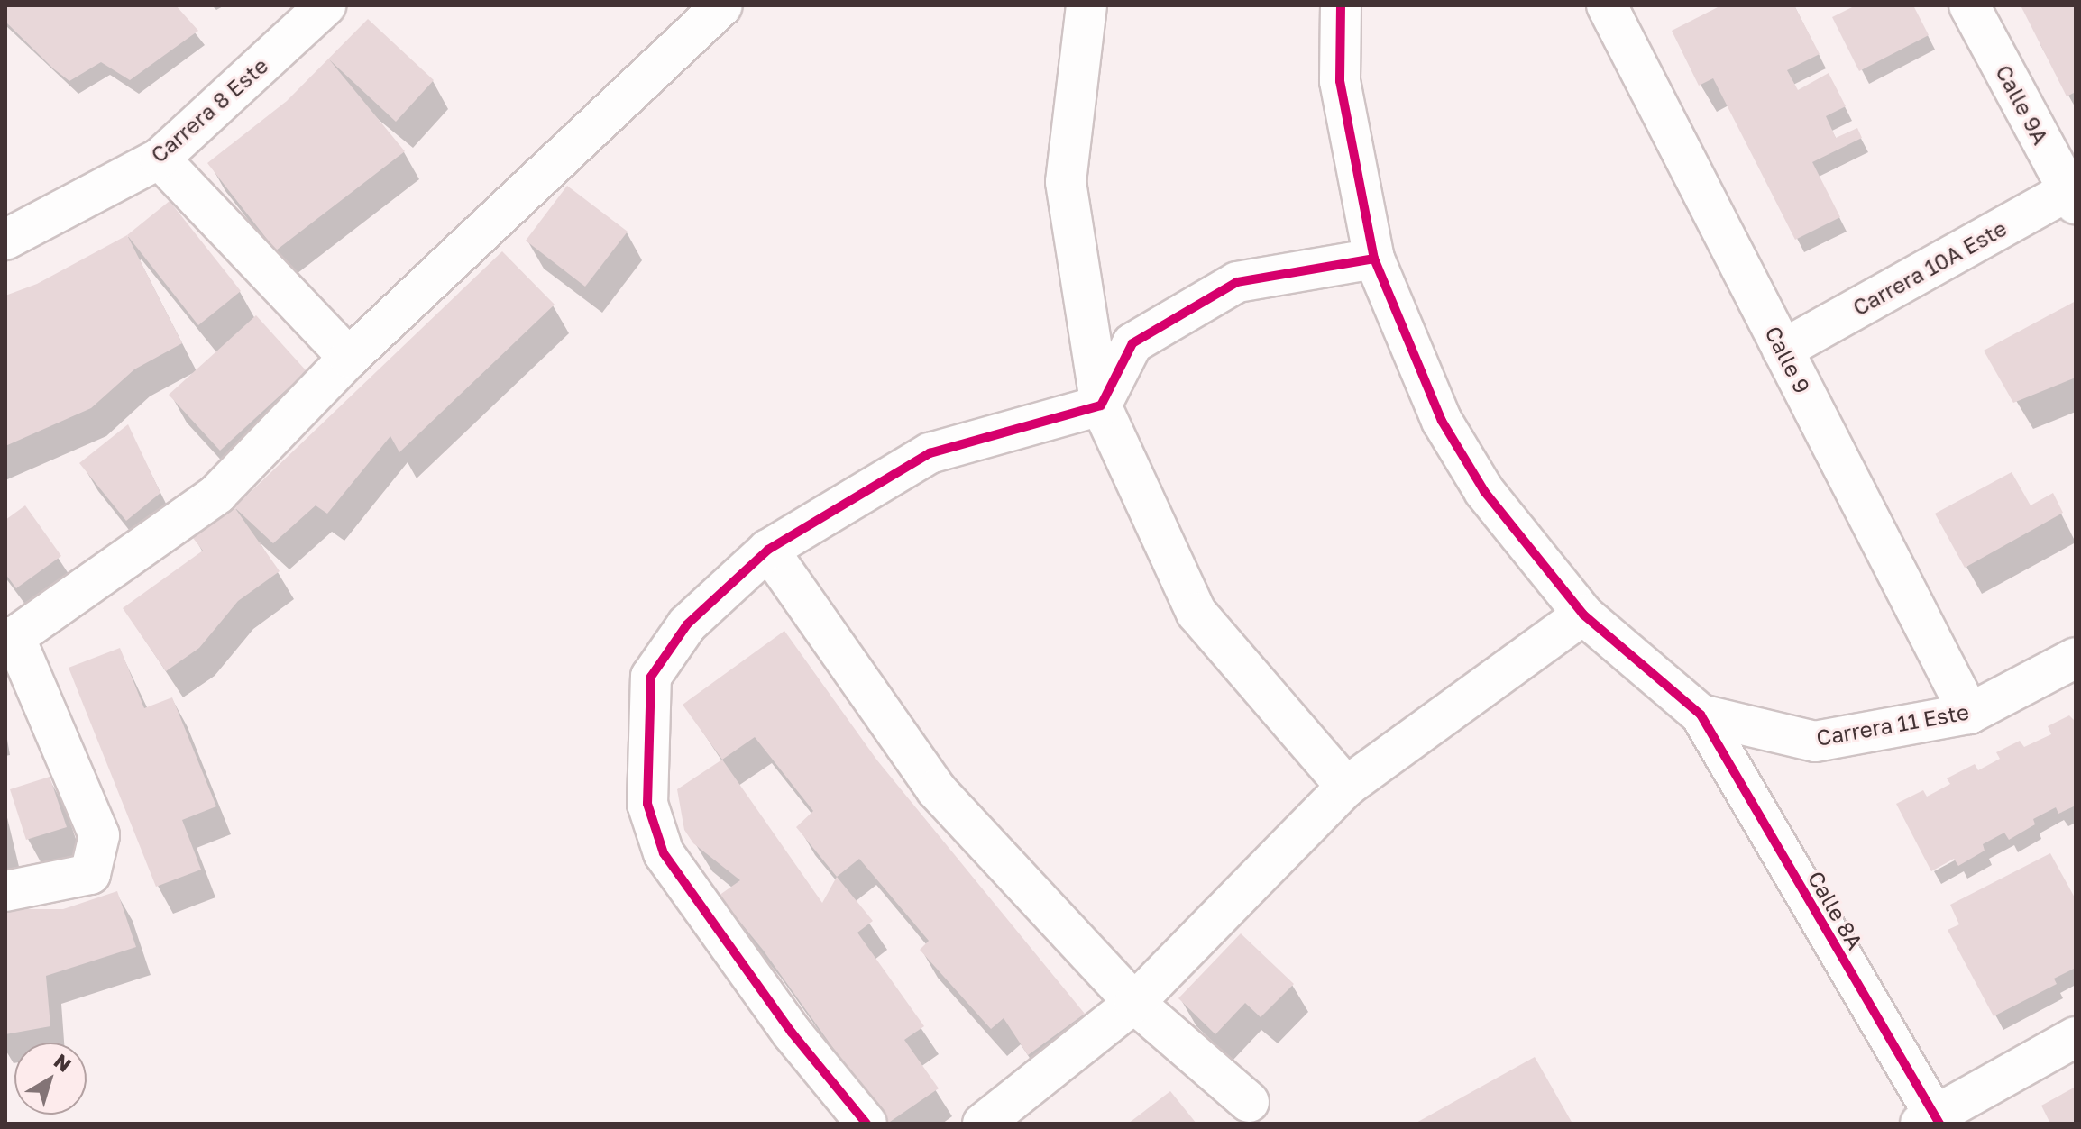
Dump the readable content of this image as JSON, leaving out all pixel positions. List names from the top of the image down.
{
  "streets": {
    "street": [
      "Calle 9A",
      "Carrera 8 Este",
      "Carrera 10A Este",
      "Calle 9",
      "Carrera 11 Este",
      "Calle 8A"
    ]
  },
  "crossings": [
    ["Calle 9A", "Carrera 10A Este"],
    ["Carrera 10A Este", "Calle 9"],
    ["Calle 9", "Carrera 11 Este"],
    ["Carrera 11 Este", "Calle 8A"]
  ],
  "north": "top right"
}
